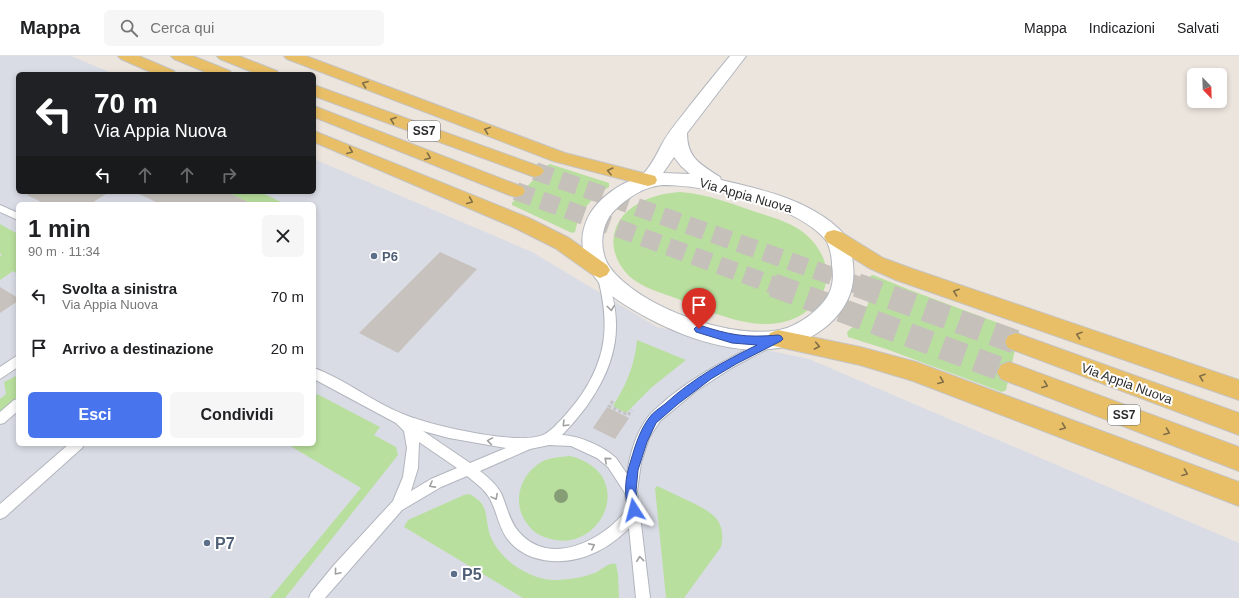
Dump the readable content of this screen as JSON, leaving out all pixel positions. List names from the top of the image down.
{
  "streets": {
    "main road": ["SS7", "Via Appia Nuova"]
  },
  "places": ["P6", "P7", "P5"],
  "north": "bottom right",
  "page": {
    "header": "Mappa",
    "search": "Cerca qui",
    "nav": ["Mappa", "Indicazioni", "Salvati"],
    "turn": ["70 m", "Via Appia Nuova"],
    "heading": ["1 min", "90 m · 11:34"],
    "list": [
      {
        "name": "Svolta a sinistra",
        "note": "Via Appia Nuova",
        "value": "70 m"
      },
      {
        "name": "Arrivo a destinazione",
        "value": "20 m"
      }
    ],
    "buttons": ["Esci", "Condividi"]
  }
}
